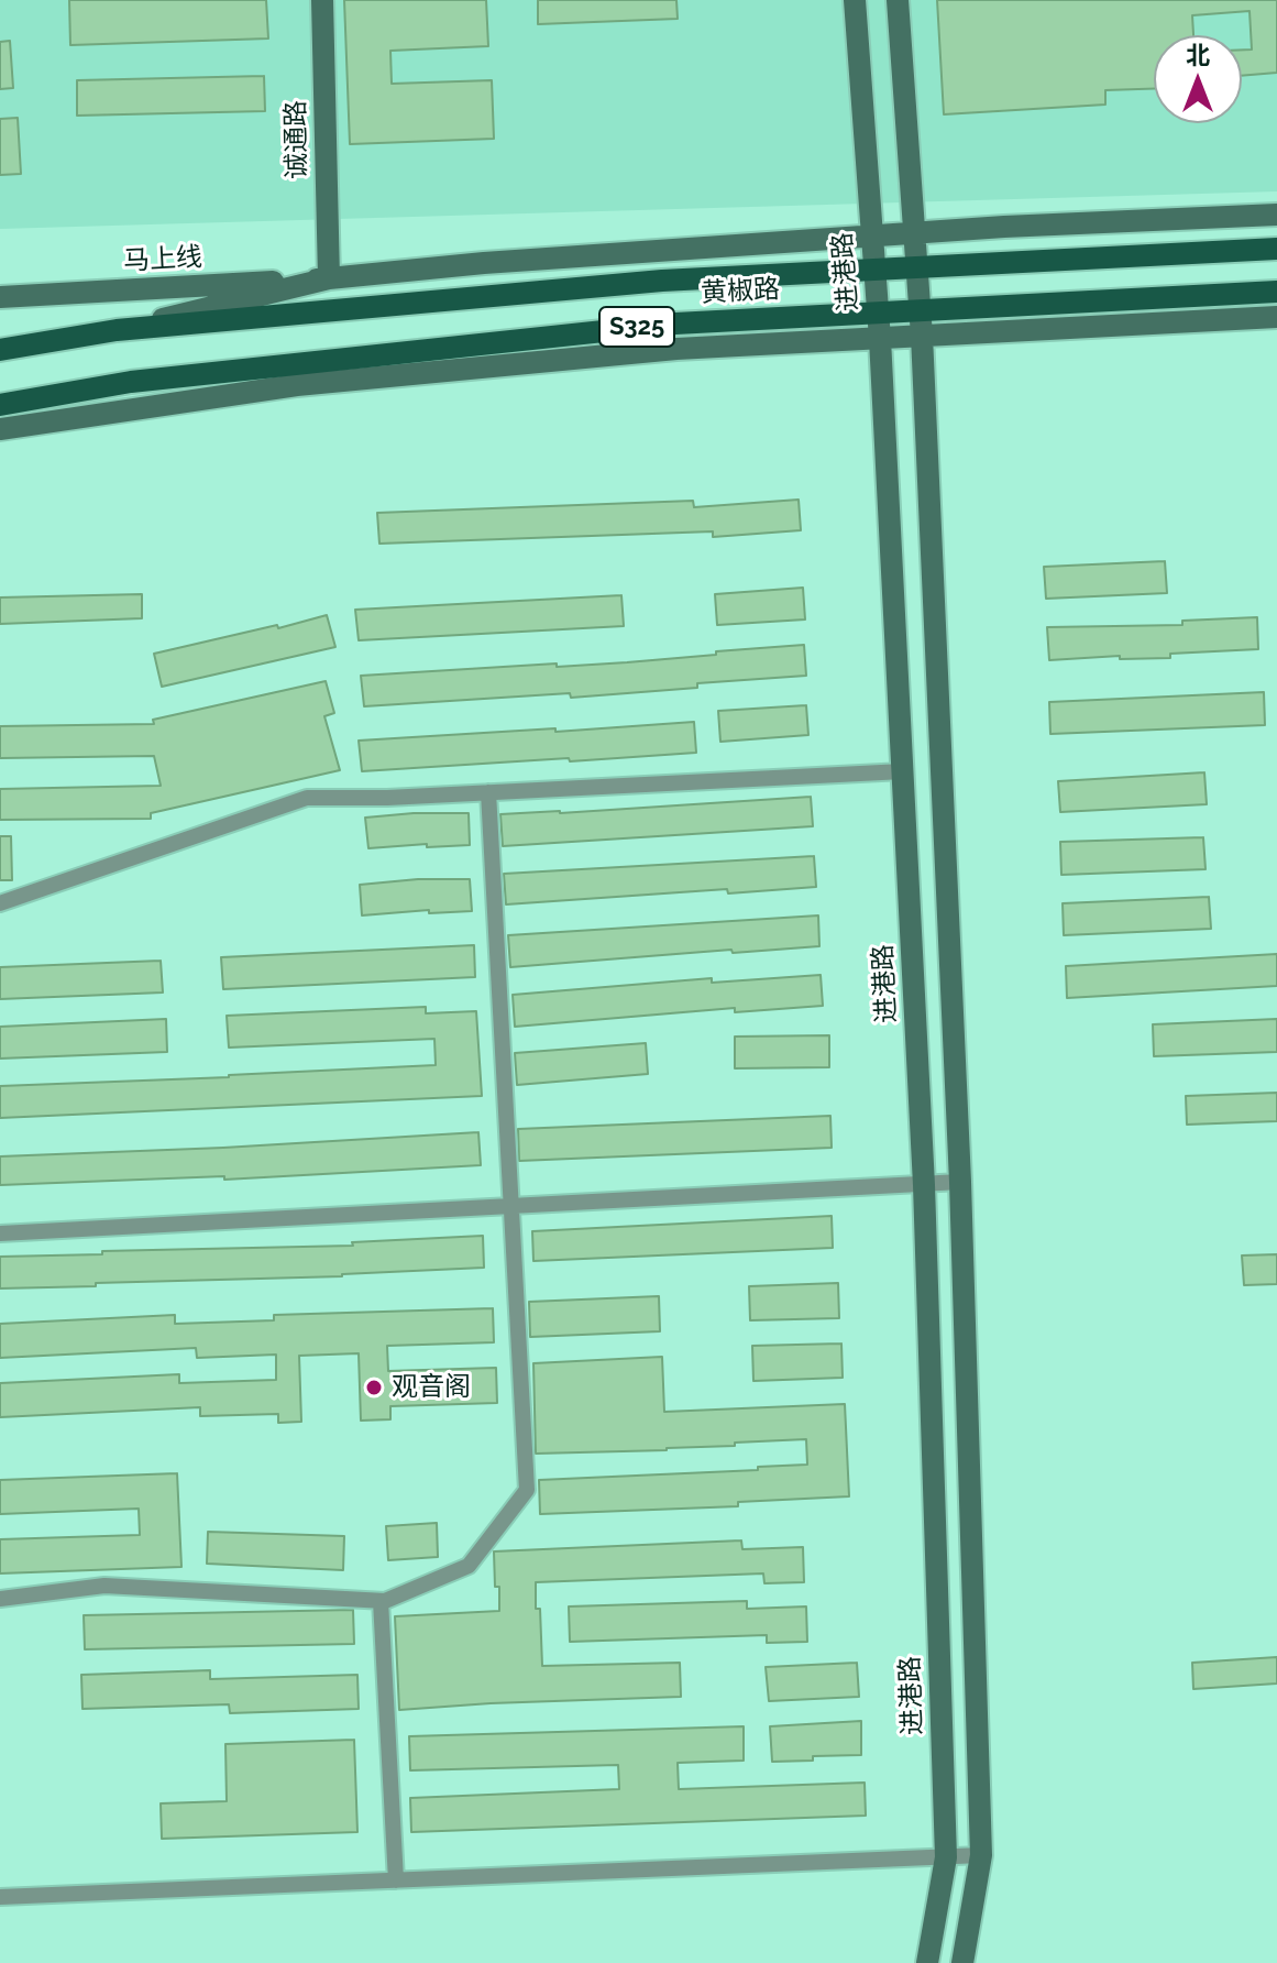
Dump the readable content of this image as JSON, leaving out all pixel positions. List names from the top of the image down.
{
  "streets": {
    "main road": [
      "诚通路",
      "马上线",
      "进港路",
      "黄椒路",
      "S325"
    ]
  },
  "crossings": [
    ["诚通路", "马上线"],
    ["进港路", "黄椒路"]
  ],
  "places": ["观音阁"],
  "north": "top"
}
